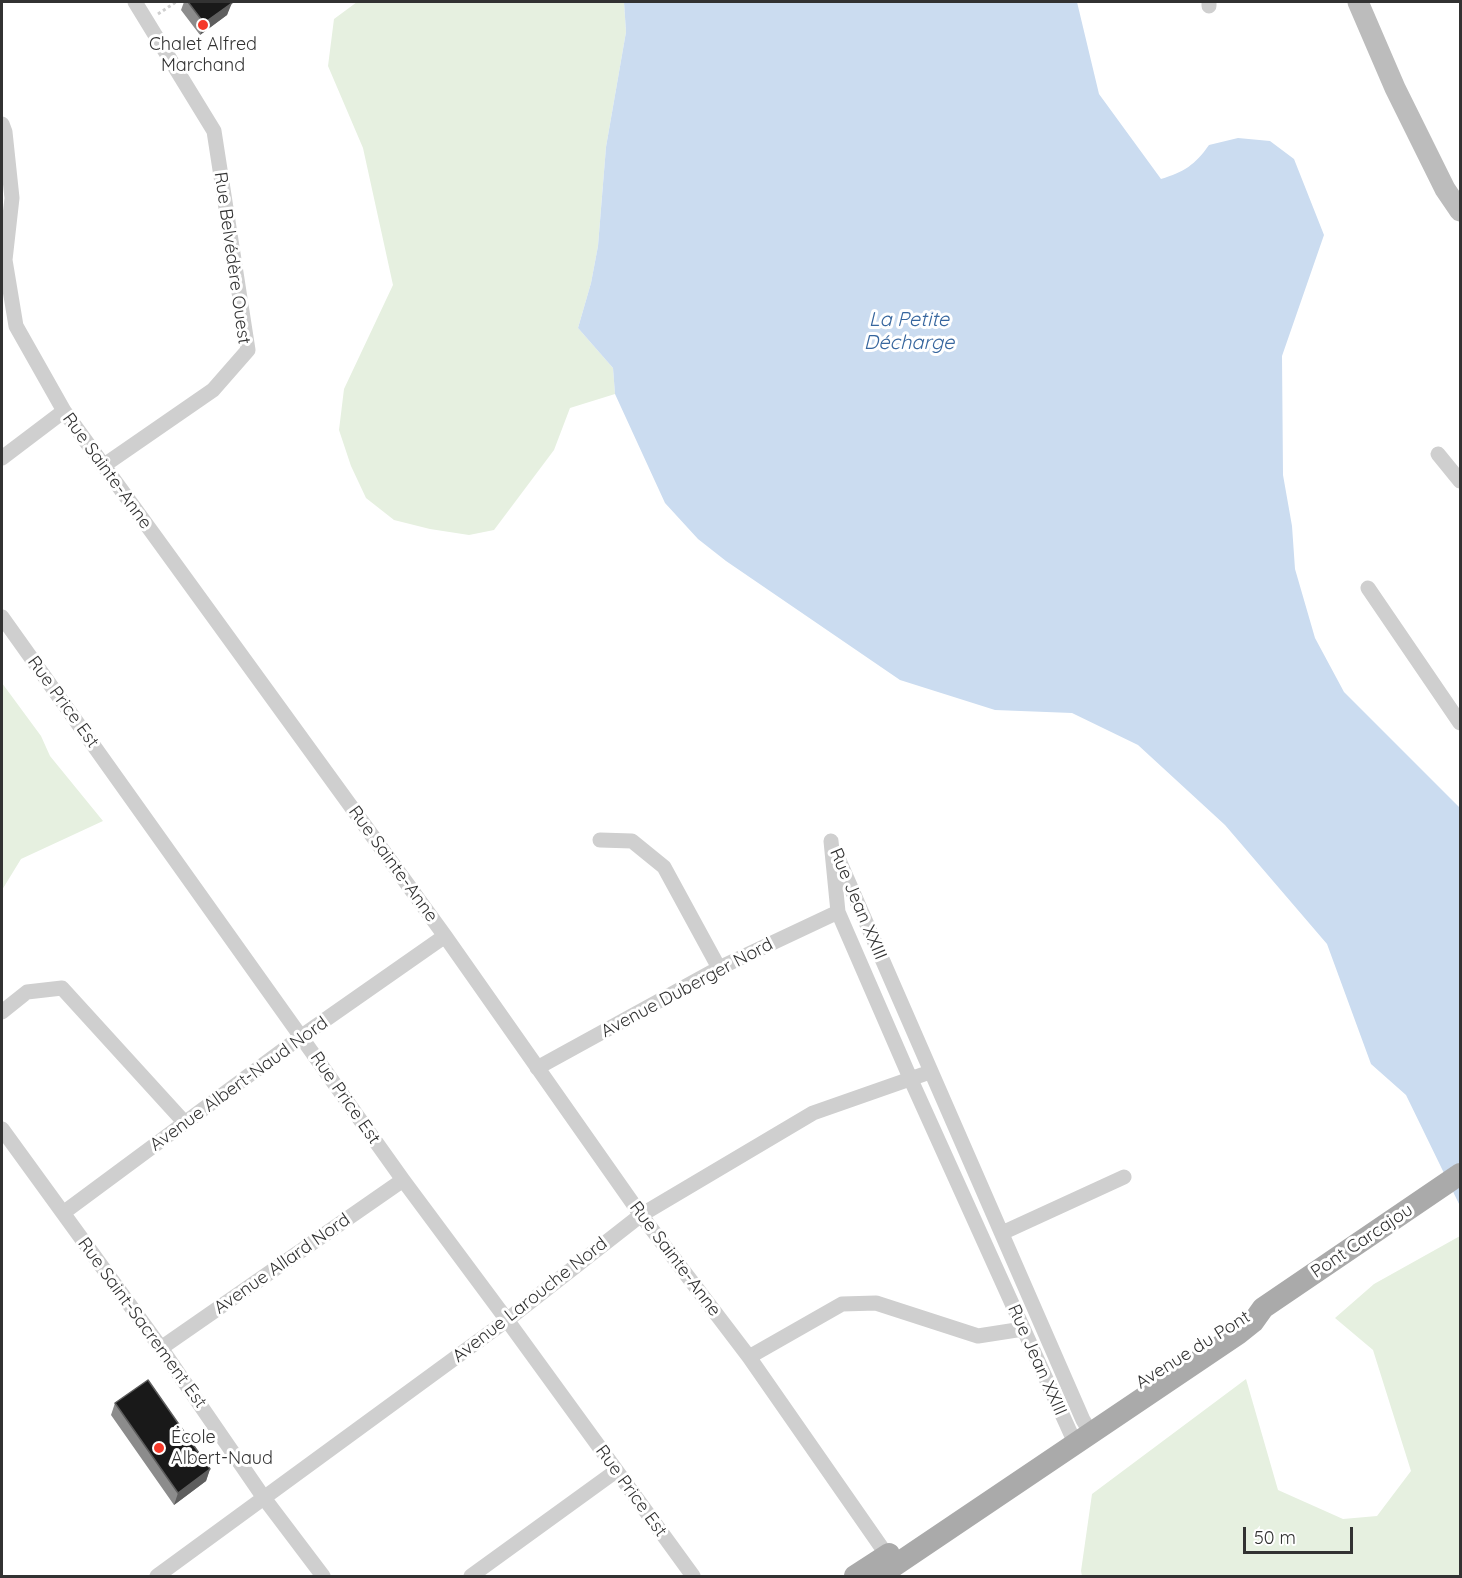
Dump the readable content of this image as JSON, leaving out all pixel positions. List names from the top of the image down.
{
  "streets": {
    "main road": ["Pont Carcajou", "Avenue du Pont"],
    "street": [
      "Rue Belvédère Ouest",
      "Rue Sainte-Anne",
      "Rue Price Est",
      "Rue Jean XXIII",
      "Avenue Duberger Nord",
      "Avenue Albert-Naud Nord",
      "Avenue Allard Nord",
      "Avenue Larouche Nord",
      "Rue Saint-Sacrement Est"
    ]
  },
  "crossings": [
    ["Rue Belvédère Ouest", "Rue Sainte-Anne"],
    ["Rue Sainte-Anne", "Avenue Duberger Nord"],
    ["Rue Sainte-Anne", "Avenue Albert-Naud Nord"],
    ["Rue Sainte-Anne", "Avenue Larouche Nord"],
    ["Rue Sainte-Anne", "Avenue du Pont"],
    ["Rue Price Est", "Avenue Albert-Naud Nord"],
    ["Rue Price Est", "Avenue Allard Nord"],
    ["Rue Price Est", "Avenue Larouche Nord"],
    ["Rue Jean XXIII", "Avenue Duberger Nord"],
    ["Rue Jean XXIII", "Avenue Larouche Nord"],
    ["Rue Jean XXIII", "Avenue du Pont"],
    ["Avenue Albert-Naud Nord", "Rue Saint-Sacrement Est"],
    ["Pont Carcajou", "Avenue du Pont"],
    ["Avenue Allard Nord", "Rue Saint-Sacrement Est"],
    ["Avenue Larouche Nord", "Rue Saint-Sacrement Est"]
  ],
  "water": ["La Petite Décharge"],
  "places": ["Chalet Alfred Marchand", "École Albert-Naud"],
  "scale_bar": "50 m"
}
